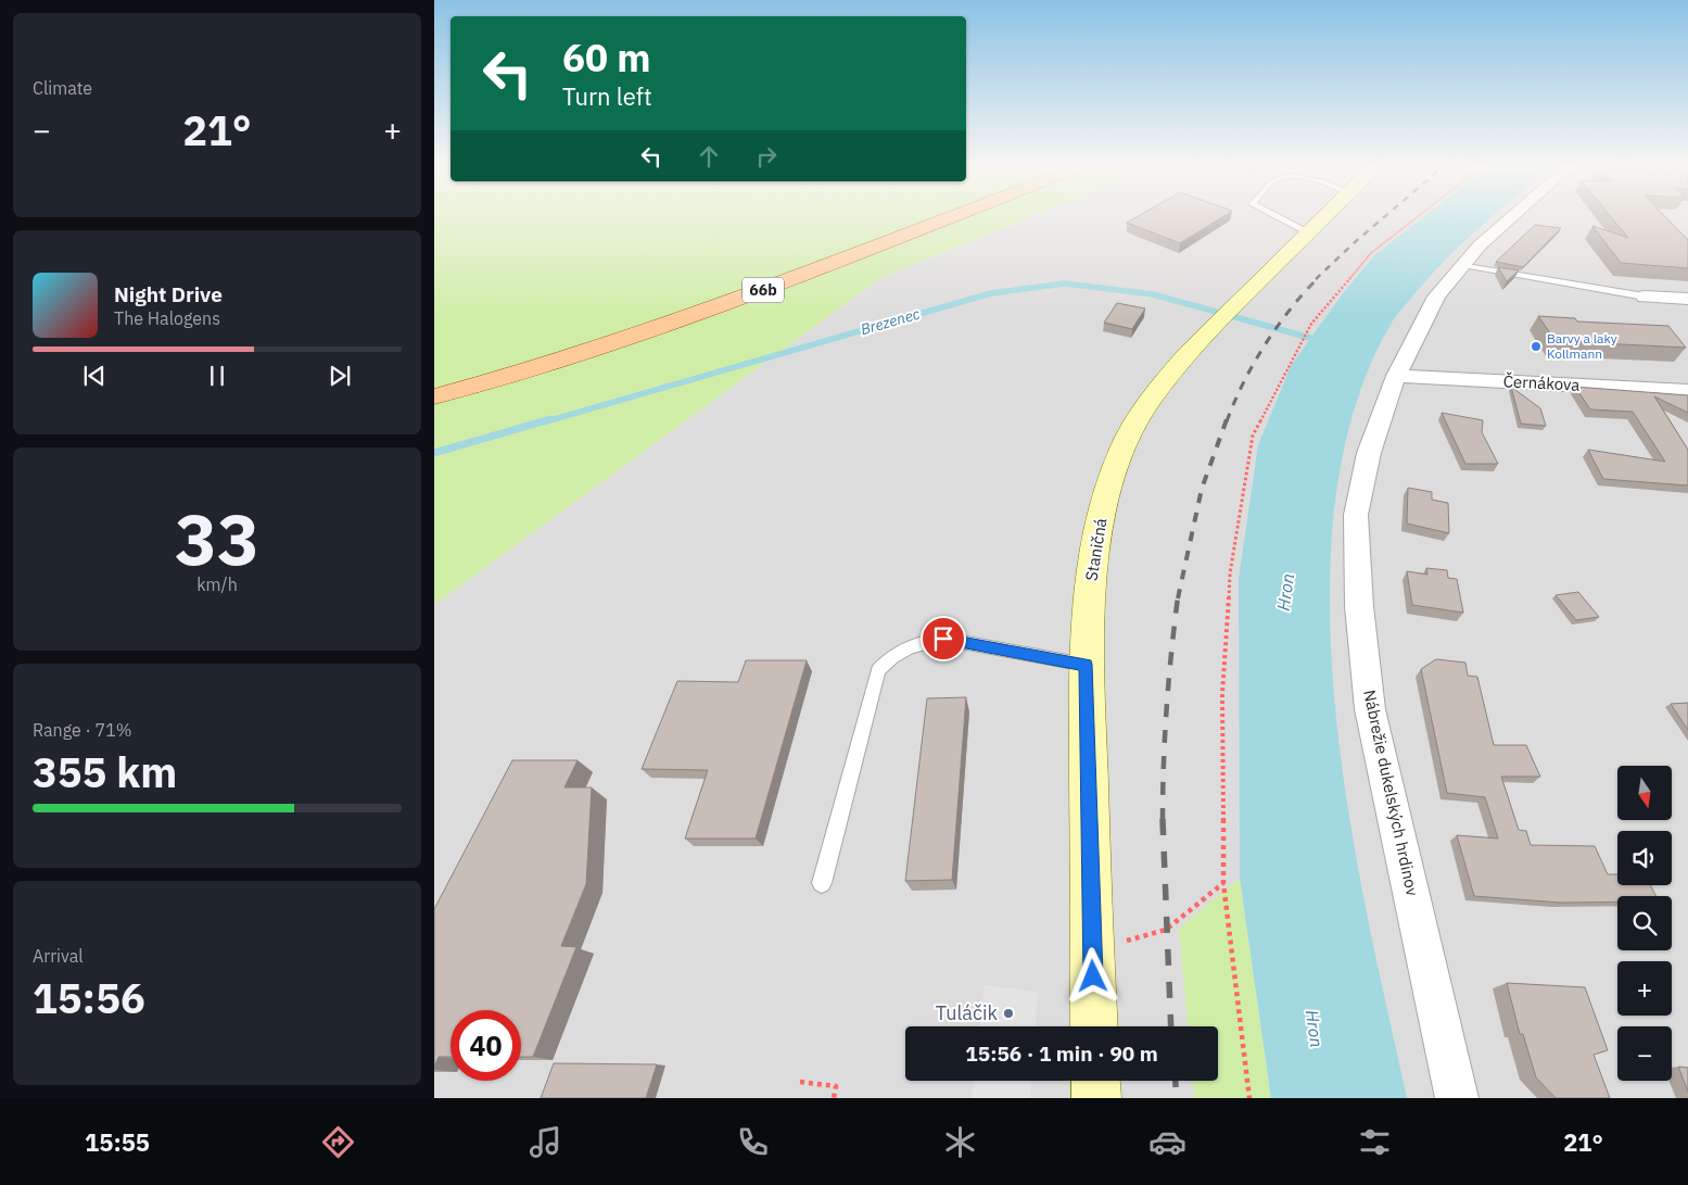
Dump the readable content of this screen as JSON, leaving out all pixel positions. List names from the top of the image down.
{
  "streets": {
    "main road": ["66b"],
    "street": ["Černákova", "Staničná", "Nábrežie dukelských hrdinov"]
  },
  "crossings": [
    ["Černákova", "Nábrežie dukelských hrdinov"]
  ],
  "water": ["Brezenec", "Hron"],
  "places": ["Barvy a laky Kollmann", "Tuláčik"],
  "north": "bottom",
  "page": {
    "tile": [
      "Climate",
      ["33", "km/h"],
      ["Range · 71%", "355 km"],
      ["Arrival", "15:56"]
    ],
    "turn": ["60 m", "Turn left"],
    "heat": ["−", "21°", "+"],
    "song": ["Night Drive", "The Halogens"],
    "map_buttons": ["+", "−"],
    "limit": "40",
    "trip": "15:56 · 1 min · 90 m",
    "tabs": ["15:55", "21°"]
  }
}
